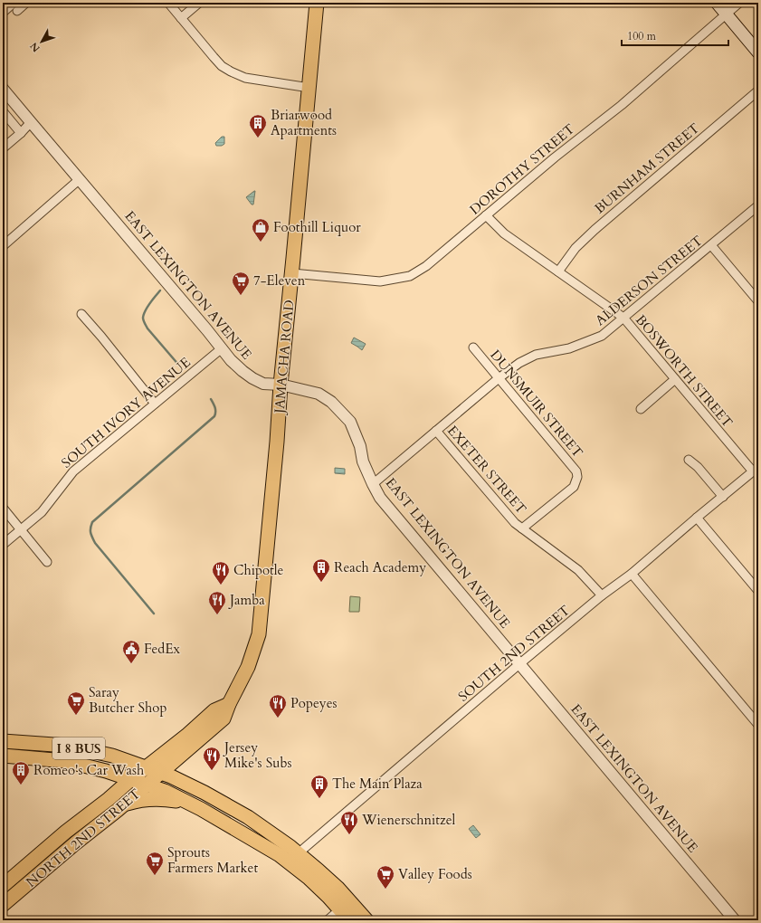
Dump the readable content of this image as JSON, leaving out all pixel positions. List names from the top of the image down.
{
  "streets": {
    "main road": ["JAMACHA ROAD", "I 8 BUS", "NORTH 2ND STREET"],
    "street": [
      "BURNHAM STREET",
      "DOROTHY STREET",
      "ALDERSON STREET",
      "EAST LEXINGTON AVENUE",
      "BOSWORTH STREET",
      "DUNSMUIR STREET",
      "SOUTH IVORY AVENUE",
      "EXETER STREET",
      "SOUTH 2ND STREET"
    ]
  },
  "crossings": [
    ["BURNHAM STREET", "BOSWORTH STREET"],
    ["DOROTHY STREET", "JAMACHA ROAD"],
    ["DOROTHY STREET", "BOSWORTH STREET"],
    ["ALDERSON STREET", "EAST LEXINGTON AVENUE"],
    ["ALDERSON STREET", "BOSWORTH STREET"],
    ["ALDERSON STREET", "DUNSMUIR STREET"],
    ["ALDERSON STREET", "EXETER STREET"],
    ["EAST LEXINGTON AVENUE", "JAMACHA ROAD"],
    ["EAST LEXINGTON AVENUE", "SOUTH IVORY AVENUE"],
    ["EAST LEXINGTON AVENUE", "SOUTH 2ND STREET"],
    ["JAMACHA ROAD", "I 8 BUS"],
    ["JAMACHA ROAD", "NORTH 2ND STREET"],
    ["BOSWORTH STREET", "SOUTH 2ND STREET"],
    ["DUNSMUIR STREET", "EXETER STREET"],
    ["EXETER STREET", "SOUTH 2ND STREET"],
    ["SOUTH 2ND STREET", "I 8 BUS"],
    ["I 8 BUS", "NORTH 2ND STREET"]
  ],
  "places": {
    "building": [
      "Briarwood Apartments",
      "Reach Academy",
      "Romeo's Car Wash",
      "The Main Plaza"
    ],
    "shop": ["Foothill Liquor"],
    "supermarket": [
      "7-Eleven",
      "Saray Butcher Shop",
      "Sprouts Farmers Market",
      "Valley Foods"
    ],
    "restaurant": [
      "Chipotle",
      "Jamba",
      "Popeyes",
      "Jersey Mike's Subs",
      "Wienerschnitzel"
    ],
    "public building": ["FedEx"]
  },
  "scale_bar": "100 m",
  "north": "bottom left"
}
